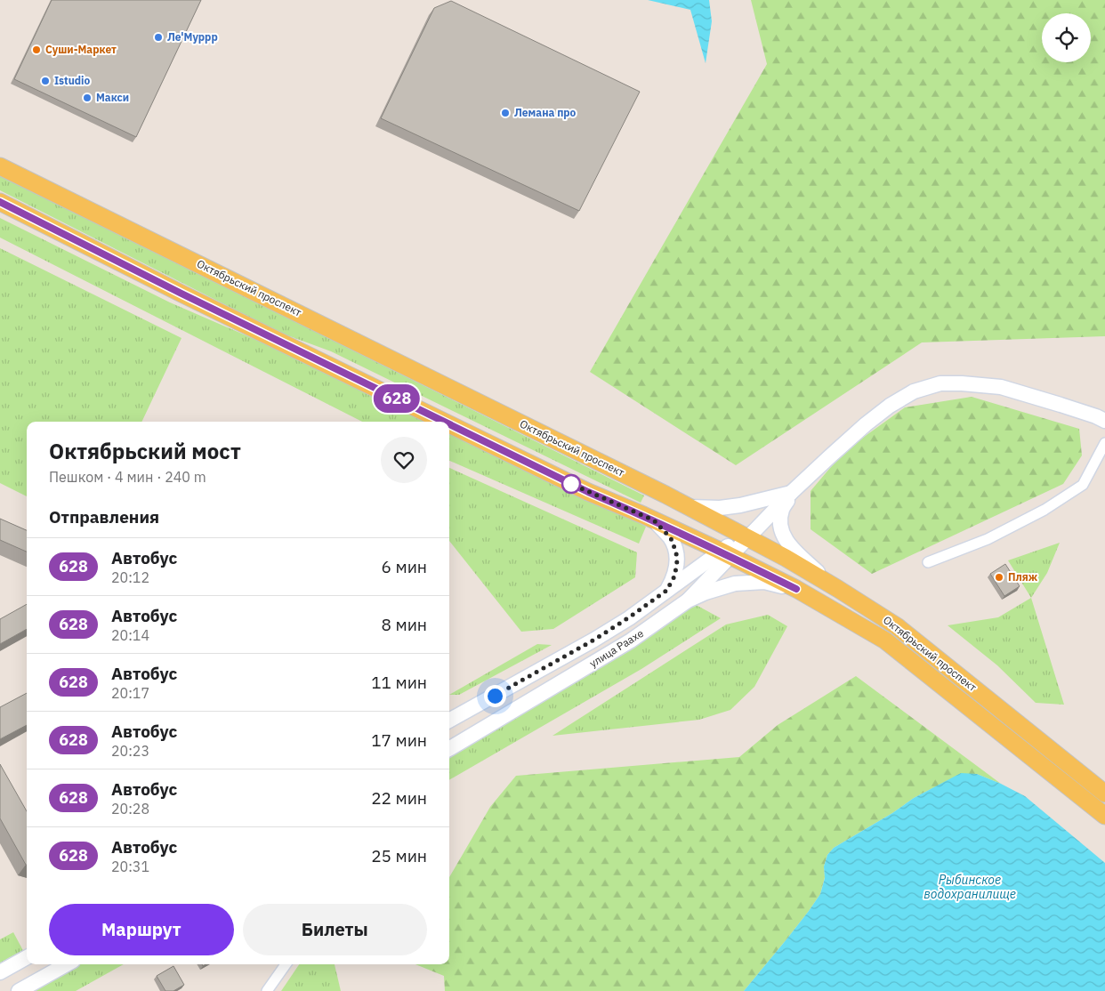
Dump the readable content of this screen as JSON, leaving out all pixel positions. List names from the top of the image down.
{
  "streets": {
    "main road": ["Октябрьский проспект", "улица Раахе"]
  },
  "crossings": [
    ["Октябрьский проспект", "улица Раахе"]
  ],
  "water": ["Рыбинское водохранилище"],
  "places": [
    "Ле'Муррр",
    "Суши-Маркет",
    "Istudio",
    "Макси",
    "Лемана про",
    "Пляж"
  ],
  "lines": ["bus line 628"],
  "page": {
    "on_map": "628",
    "heading": [
      ["Октябрьский мост", "Пешком · 4 мин · 240 m"],
      "Отправления"
    ],
    "list": [
      {
        "mark": "628",
        "name": "Автобус",
        "note": "20:12",
        "value": "6 мин"
      },
      {
        "mark": "628",
        "name": "Автобус",
        "note": "20:14",
        "value": "8 мин"
      },
      {
        "mark": "628",
        "name": "Автобус",
        "note": "20:17",
        "value": "11 мин"
      },
      {
        "mark": "628",
        "name": "Автобус",
        "note": "20:23",
        "value": "17 мин"
      },
      {
        "mark": "628",
        "name": "Автобус",
        "note": "20:28",
        "value": "22 мин"
      },
      {
        "mark": "628",
        "name": "Автобус",
        "note": "20:31",
        "value": "25 мин"
      }
    ],
    "buttons": ["Маршрут", "Билеты"]
  }
}
